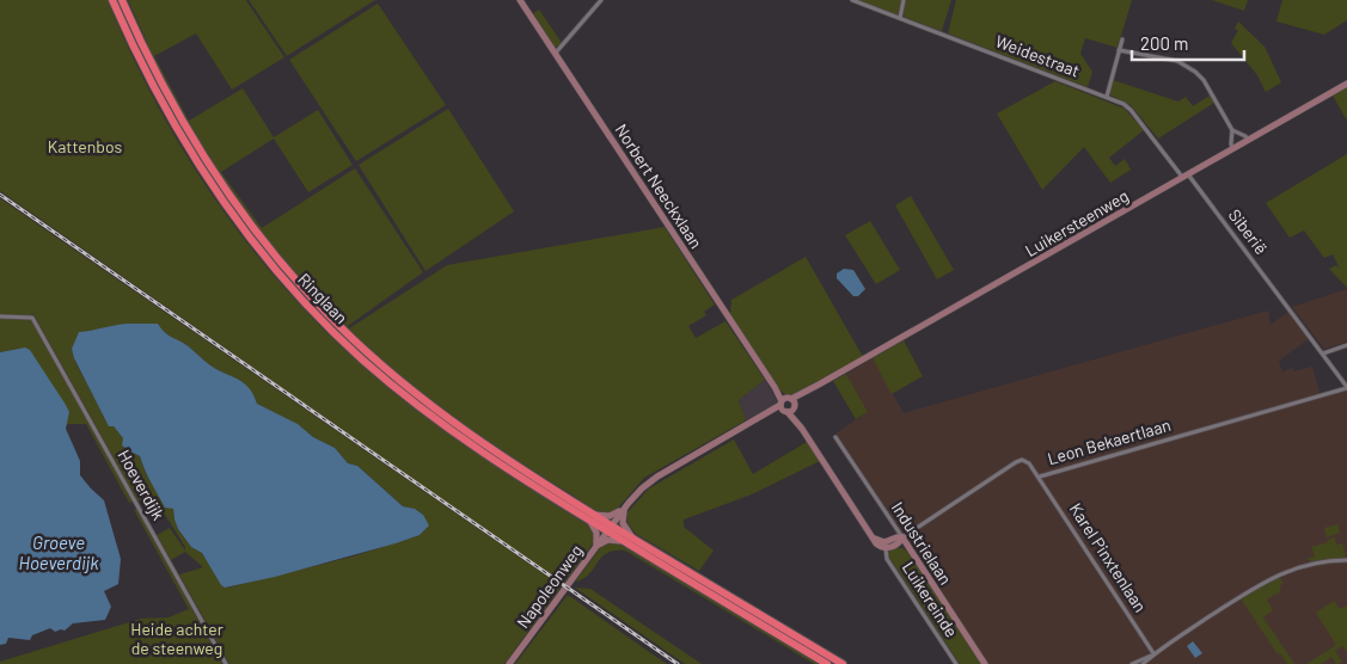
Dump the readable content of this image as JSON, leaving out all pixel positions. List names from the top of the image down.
{
  "streets": {
    "highway": ["Ringlaan"],
    "main road": [
      "Norbert Neeckxlaan",
      "Luikersteenweg",
      "Industrielaan",
      "Napoleonweg",
      "Luikereinde"
    ],
    "street": [
      "Weidestraat",
      "Siberië",
      "Leon Bekaertlaan",
      "Hoeverdijk",
      "Karel Pinxtenlaan"
    ]
  },
  "crossings": [
    ["Weidestraat", "Luikersteenweg"],
    ["Weidestraat", "Siberië"],
    ["Norbert Neeckxlaan", "Luikersteenweg"],
    ["Norbert Neeckxlaan", "Luikereinde"],
    ["Luikersteenweg", "Siberië"],
    ["Luikersteenweg", "Ringlaan"],
    ["Luikersteenweg", "Napoleonweg"],
    ["Siberië", "Leon Bekaertlaan"],
    ["Ringlaan", "Napoleonweg"],
    ["Leon Bekaertlaan", "Industrielaan"],
    ["Leon Bekaertlaan", "Karel Pinxtenlaan"],
    ["Leon Bekaertlaan", "Luikereinde"],
    ["Industrielaan", "Luikereinde"]
  ],
  "water": ["Groeve Hoeverdijk"],
  "parks": ["Kattenbos", "Heide achter de steenweg"],
  "scale_bar": "200 m"
}
